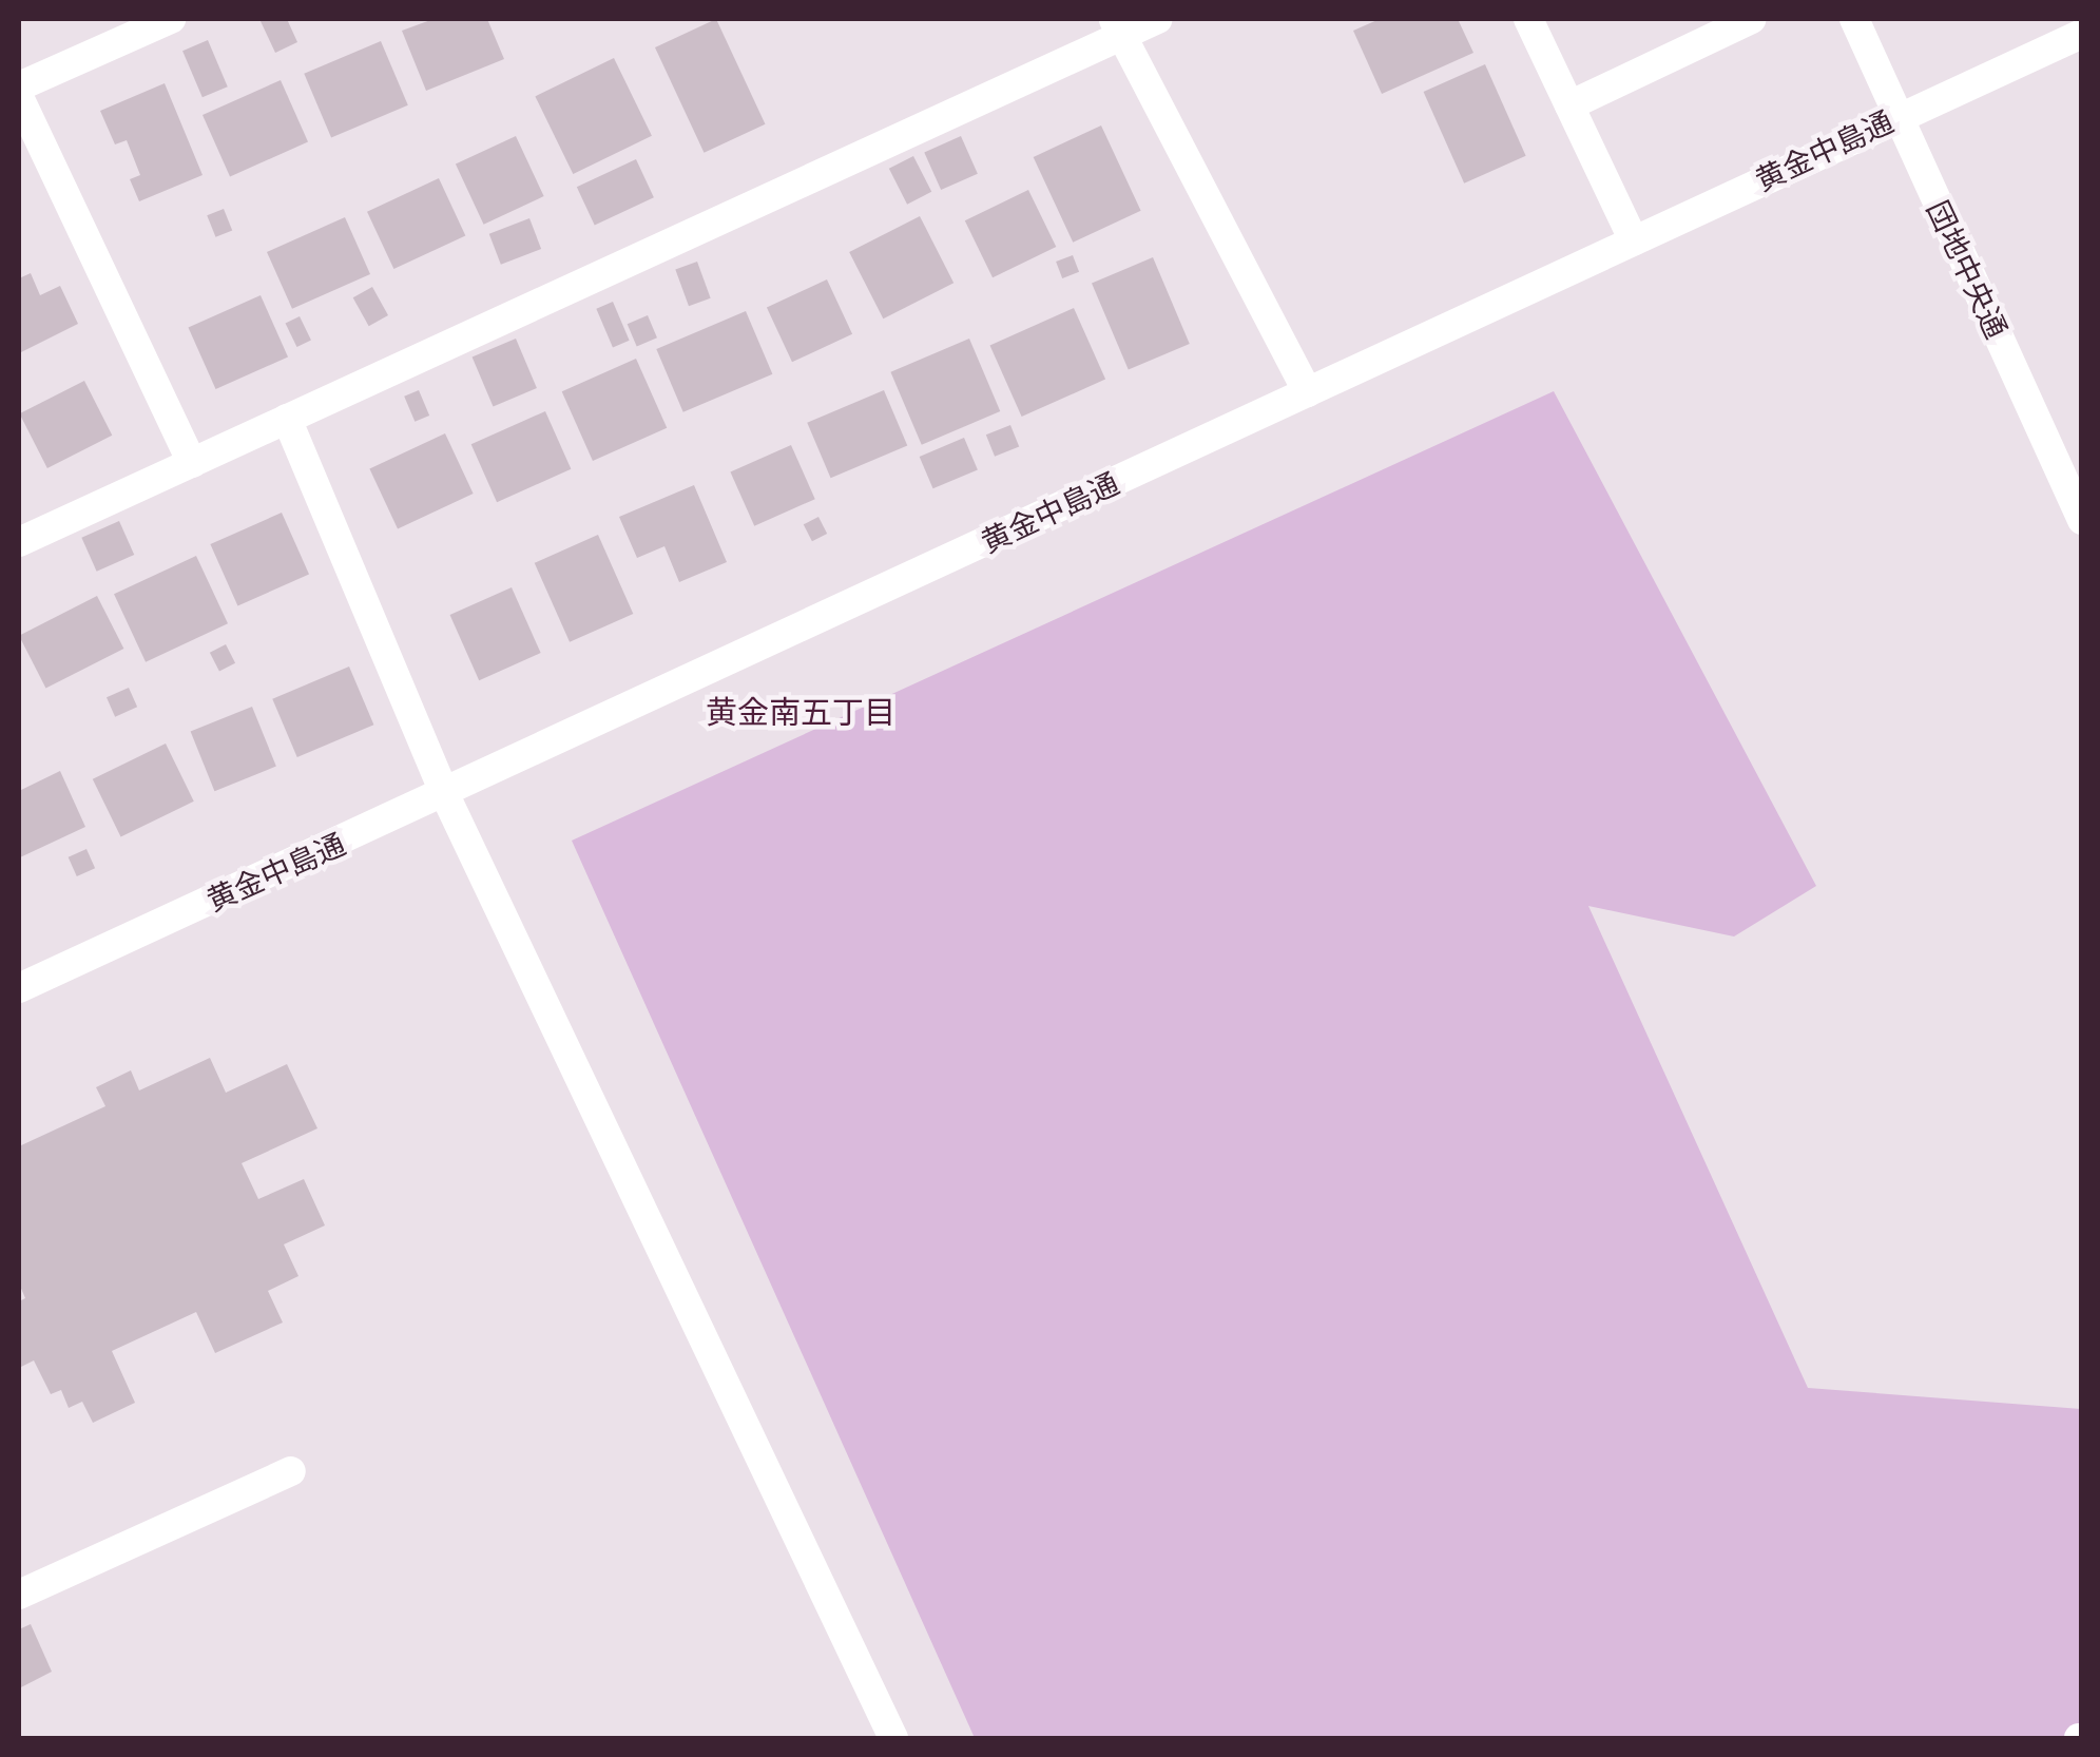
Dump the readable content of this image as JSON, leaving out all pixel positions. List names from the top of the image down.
{
  "streets": {
    "street": ["黄金中島通", "団地中央通"]
  },
  "crossings": [
    ["黄金中島通", "団地中央通"]
  ],
  "districts": ["黄金南五丁目"]
}
